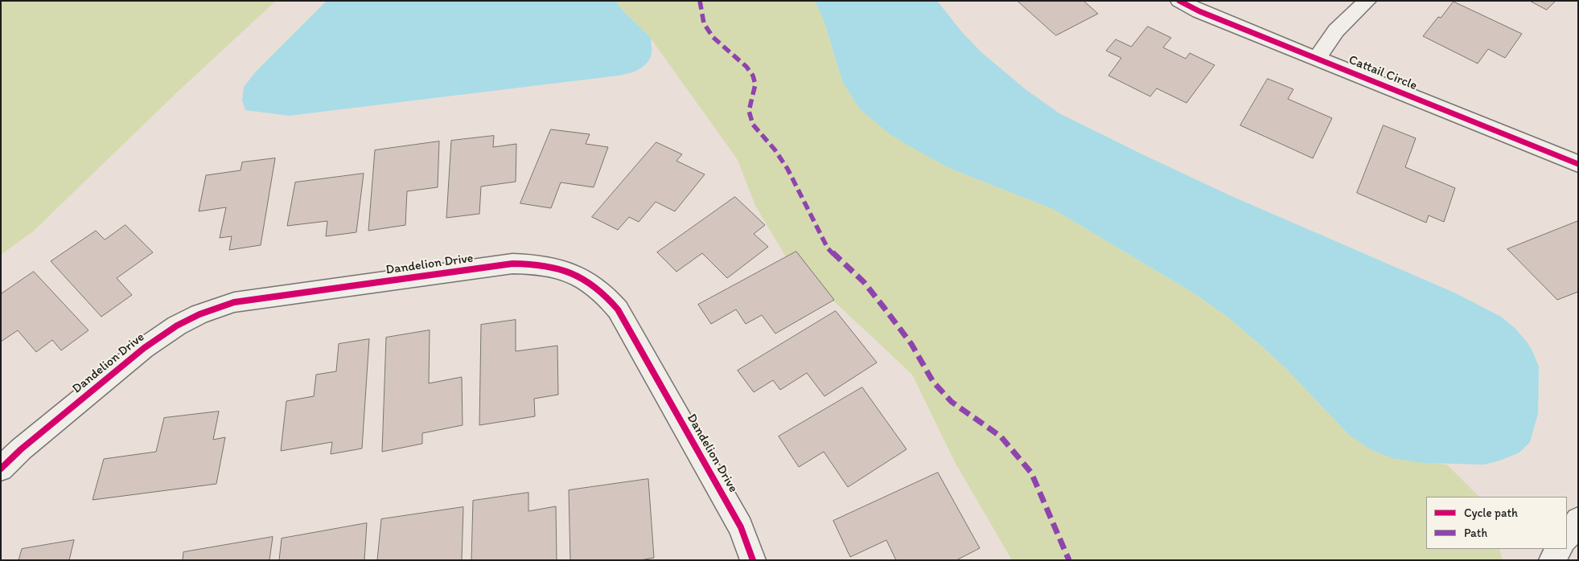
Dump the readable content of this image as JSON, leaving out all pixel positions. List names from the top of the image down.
{
  "streets": {
    "street": ["Cattail Circle", "Dandelion Drive"]
  },
  "legend": ["Cycle path", "Path"]
}
